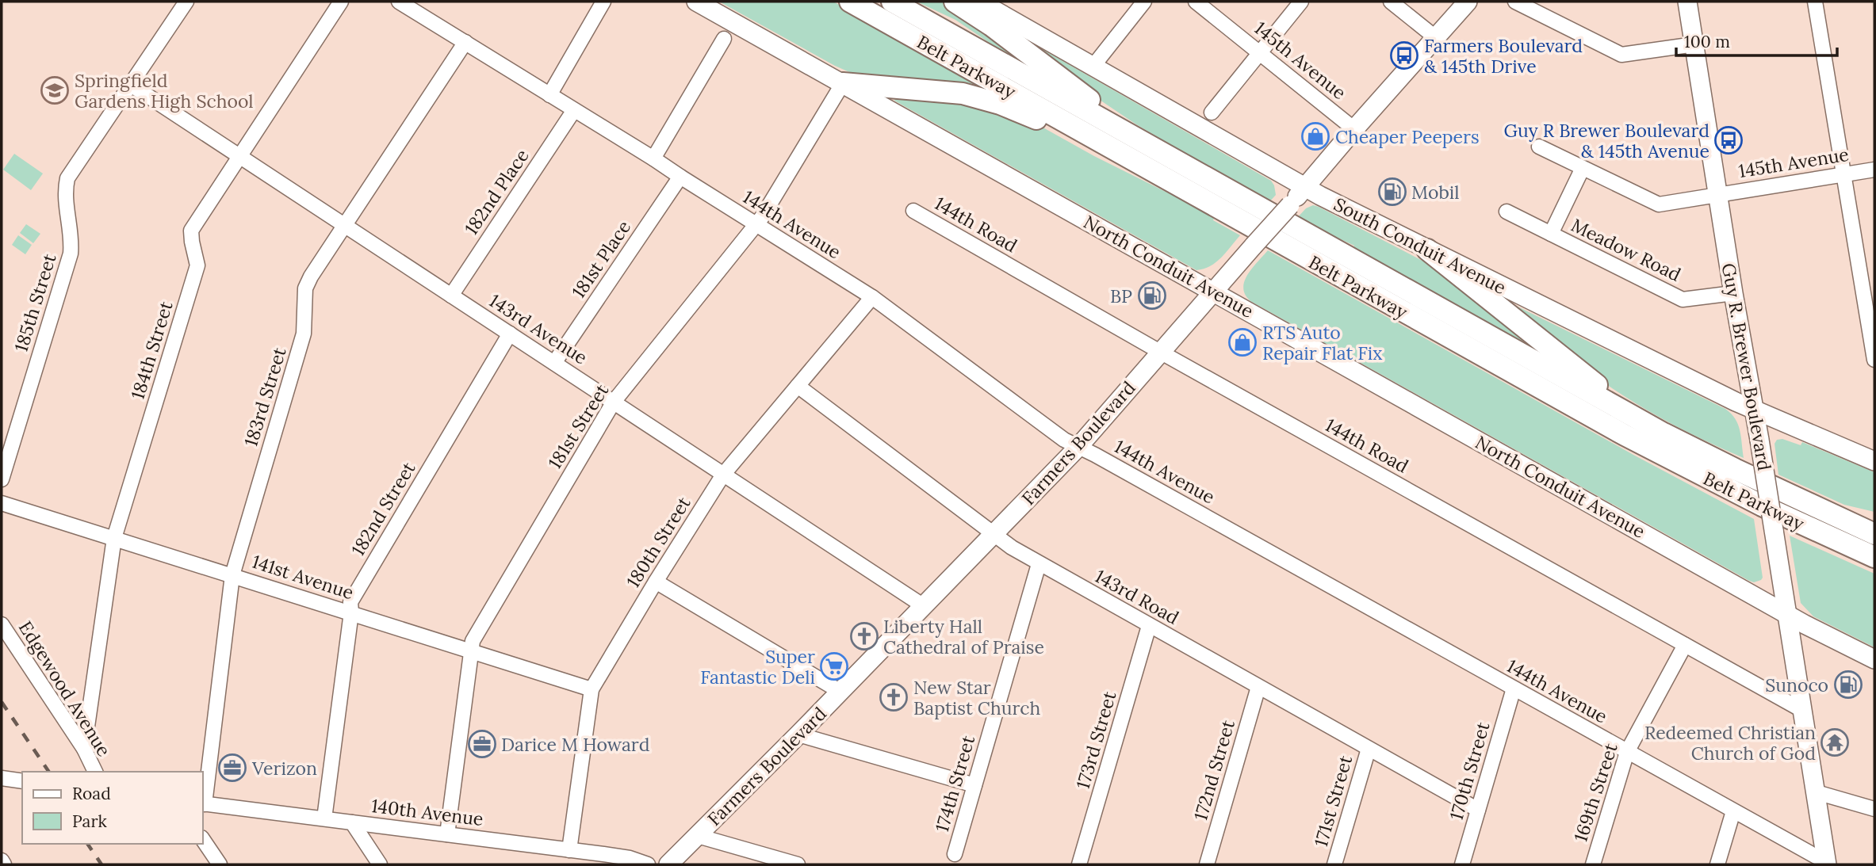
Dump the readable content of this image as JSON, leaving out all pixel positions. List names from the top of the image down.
{
  "streets": {
    "highway": ["Belt Parkway"],
    "main road": [
      "South Conduit Avenue",
      "North Conduit Avenue",
      "Guy R. Brewer Boulevard",
      "Farmers Boulevard"
    ],
    "street": [
      "145th Avenue",
      "182nd Place",
      "144th Avenue",
      "144th Road",
      "Meadow Road",
      "181st Place",
      "185th Street",
      "143rd Avenue",
      "184th Street",
      "183rd Street",
      "181st Street",
      "182nd Street",
      "180th Street",
      "141st Avenue",
      "143rd Road",
      "Edgewood Avenue",
      "173rd Street",
      "172nd Street",
      "170th Street",
      "174th Street",
      "169th Street",
      "171st Street",
      "140th Avenue"
    ]
  },
  "crossings": [
    ["145th Avenue", "Guy R. Brewer Boulevard"],
    ["145th Avenue", "Farmers Boulevard"],
    ["182nd Place", "144th Avenue"],
    ["182nd Place", "143rd Avenue"],
    ["144th Avenue", "181st Place"],
    ["144th Avenue", "Guy R. Brewer Boulevard"],
    ["144th Avenue", "183rd Street"],
    ["144th Avenue", "181st Street"],
    ["144th Avenue", "Farmers Boulevard"],
    ["144th Avenue", "180th Street"],
    ["144th Avenue", "170th Street"],
    ["144th Avenue", "169th Street"],
    ["144th Road", "Guy R. Brewer Boulevard"],
    ["144th Road", "Farmers Boulevard"],
    ["144th Road", "169th Street"],
    ["South Conduit Avenue", "Guy R. Brewer Boulevard"],
    ["South Conduit Avenue", "Farmers Boulevard"],
    ["Meadow Road", "Guy R. Brewer Boulevard"],
    ["181st Place", "143rd Avenue"],
    ["North Conduit Avenue", "Guy R. Brewer Boulevard"],
    ["North Conduit Avenue", "181st Street"],
    ["North Conduit Avenue", "Farmers Boulevard"],
    ["185th Street", "143rd Avenue"],
    ["143rd Avenue", "184th Street"],
    ["143rd Avenue", "183rd Street"],
    ["143rd Avenue", "181st Street"],
    ["143rd Avenue", "Farmers Boulevard"],
    ["143rd Avenue", "182nd Street"],
    ["143rd Avenue", "180th Street"],
    ["184th Street", "141st Avenue"],
    ["184th Street", "Edgewood Avenue"],
    ["183rd Street", "141st Avenue"],
    ["183rd Street", "140th Avenue"],
    ["181st Street", "141st Avenue"],
    ["181st Street", "140th Avenue"],
    ["Farmers Boulevard", "143rd Road"],
    ["182nd Street", "141st Avenue"],
    ["182nd Street", "140th Avenue"],
    ["180th Street", "141st Avenue"],
    ["180th Street", "143rd Road"],
    ["180th Street", "140th Avenue"],
    ["143rd Road", "173rd Street"],
    ["143rd Road", "172nd Street"],
    ["143rd Road", "170th Street"],
    ["143rd Road", "174th Street"],
    ["143rd Road", "171st Street"]
  ],
  "places": {
    "bus stop": ["Farmers Boulevard & 145th Drive", "Guy R Brewer Boulevard & 145th Avenue"],
    "school or university": ["Springfield Gardens High School"],
    "shop": ["Cheaper Peepers", "RTS Auto Repair Flat Fix"],
    "fuel station": ["Mobil", "BP", "Sunoco"],
    "church": ["Liberty Hall Cathedral of Praise", "New Star Baptist Church"],
    "supermarket": ["Super Fantastic Deli"],
    "temple": ["Redeemed Christian Church of God"],
    "office": ["Darice M Howard", "Verizon"]
  },
  "legend": ["Road", "Park"],
  "scale_bar": "100 m"
}
